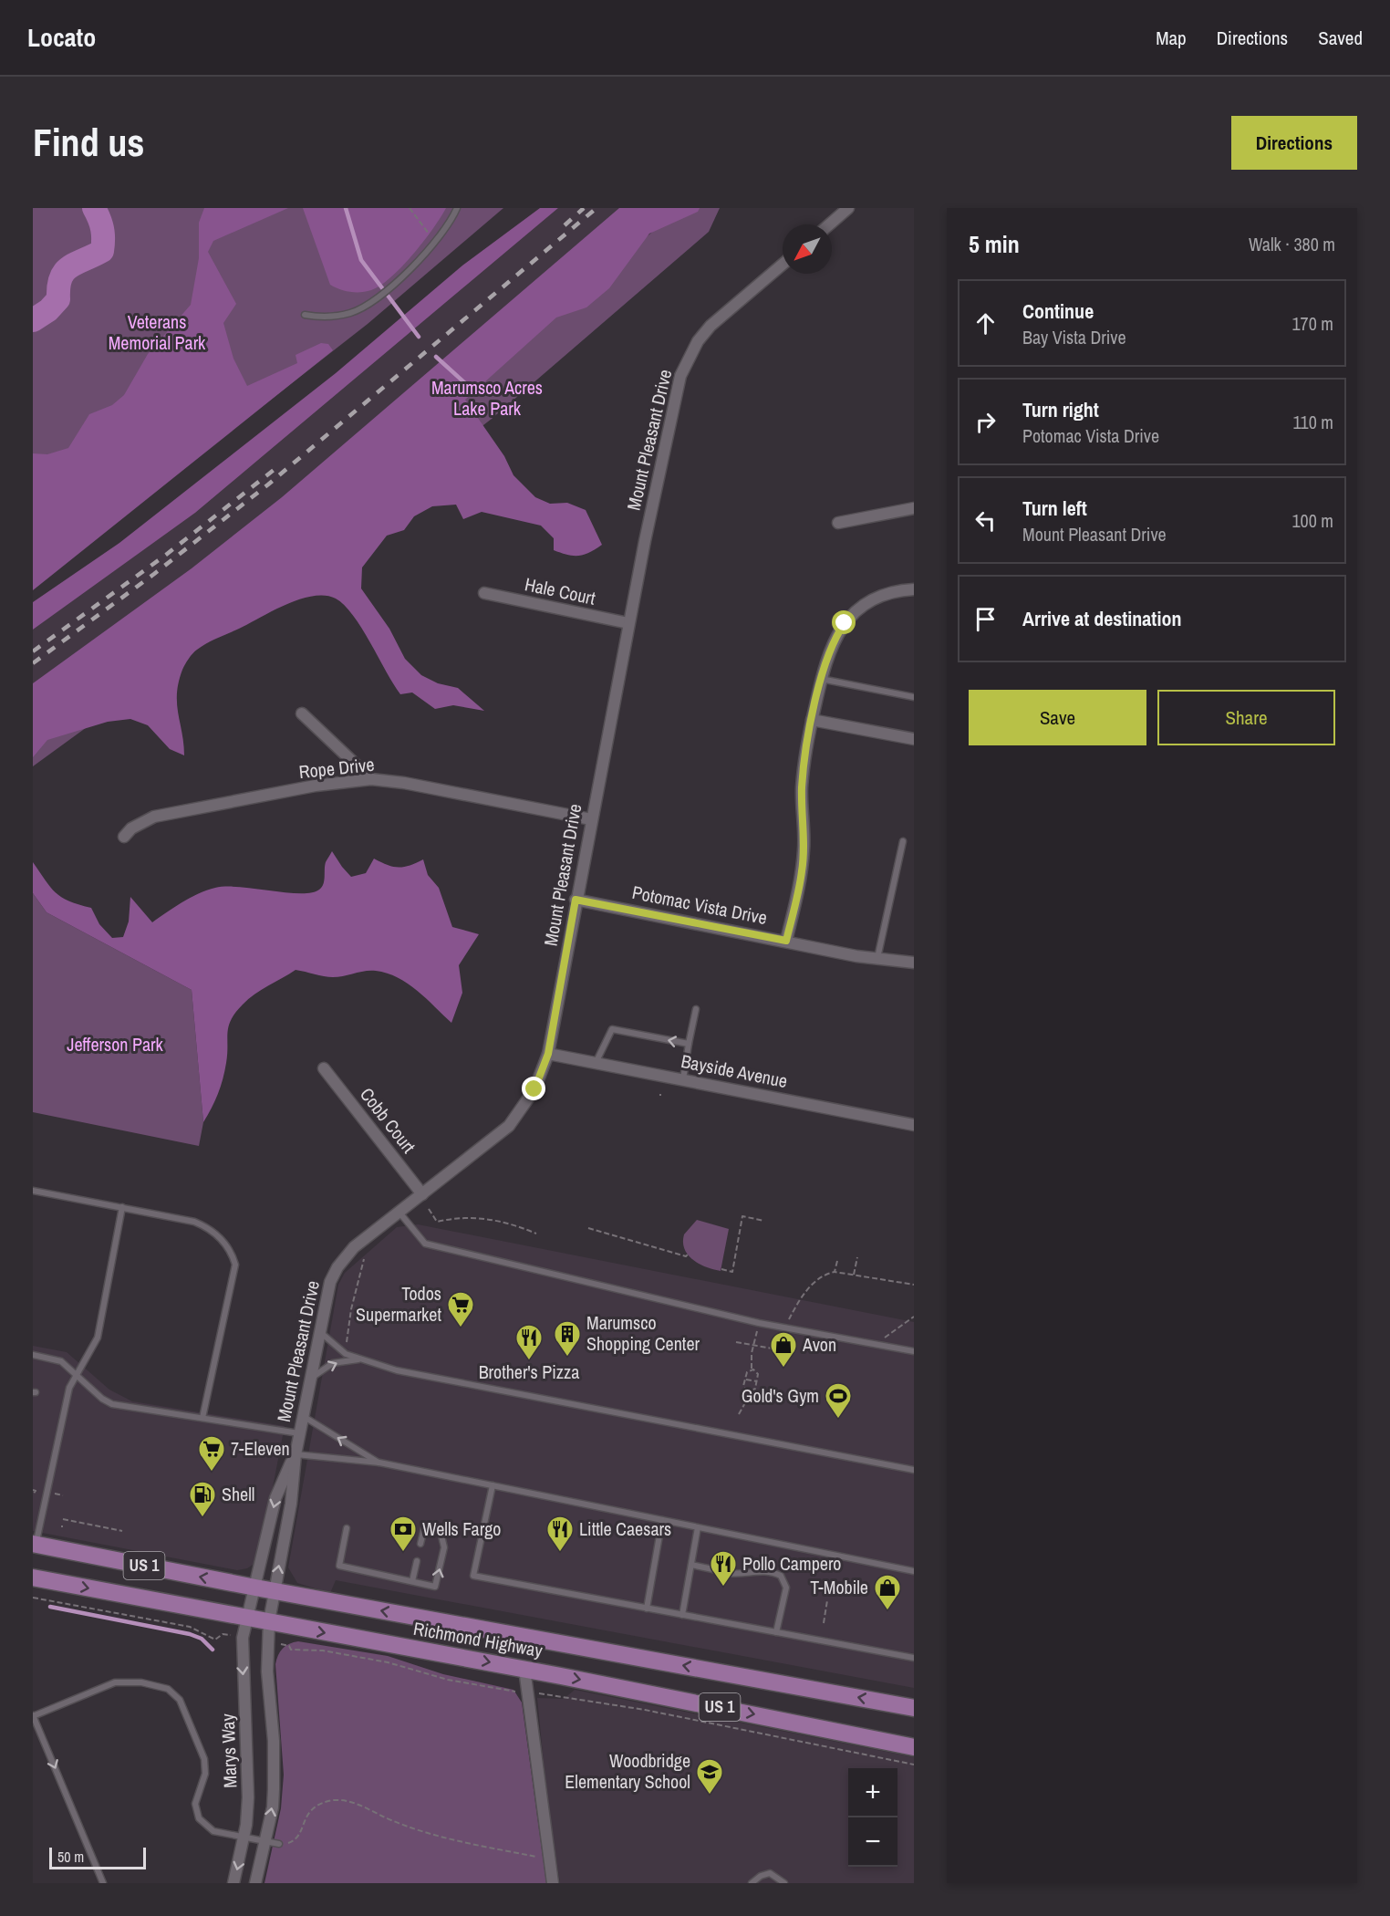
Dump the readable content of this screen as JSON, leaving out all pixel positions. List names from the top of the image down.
{
  "streets": {
    "main road": ["US 1", "Richmond Highway"],
    "street": [
      "Mount Pleasant Drive",
      "Hale Court",
      "Rope Drive",
      "Potomac Vista Drive",
      "Bayside Avenue",
      "Cobb Court",
      "Marys Way"
    ]
  },
  "crossings": [
    ["Mount Pleasant Drive", "Hale Court"],
    ["Mount Pleasant Drive", "Rope Drive"],
    ["Mount Pleasant Drive", "Potomac Vista Drive"],
    ["Mount Pleasant Drive", "Bayside Avenue"],
    ["Mount Pleasant Drive", "Cobb Court"],
    ["Mount Pleasant Drive", "Richmond Highway"],
    ["Mount Pleasant Drive", "Marys Way"],
    ["Richmond Highway", "Marys Way"]
  ],
  "parks": ["Veterans Memorial Park", "Marumsco Acres Lake Park", "Jefferson Park"],
  "places": {
    "supermarket": ["Todos Supermarket", "7-Eleven"],
    "building": ["Marumsco Shopping Center"],
    "restaurant": ["Brother's Pizza", "Little Caesars", "Pollo Campero"],
    "shop": ["Avon", "T-Mobile"],
    "sports": ["Gold's Gym"],
    "fuel station": ["Shell"],
    "bank": ["Wells Fargo"],
    "school or university": ["Woodbridge Elementary School"]
  },
  "scale_bar": "50 m",
  "north": "bottom left",
  "page": {
    "header": "Locato",
    "nav": ["Map", "Directions", "Saved"],
    "buttons": [
      "Directions",
      ["Save", "Share"]
    ],
    "title": "Find us",
    "heading": ["5 min", "Walk · 380 m"],
    "list": [
      ["Continue", "Bay Vista Drive", "170 m"],
      ["Turn right", "Potomac Vista Drive", "110 m"],
      ["Turn left", "Mount Pleasant Drive", "100 m"],
      "Arrive at destination"
    ],
    "map_buttons": ["+", "−"],
    "scale": "50 m"
  }
}
